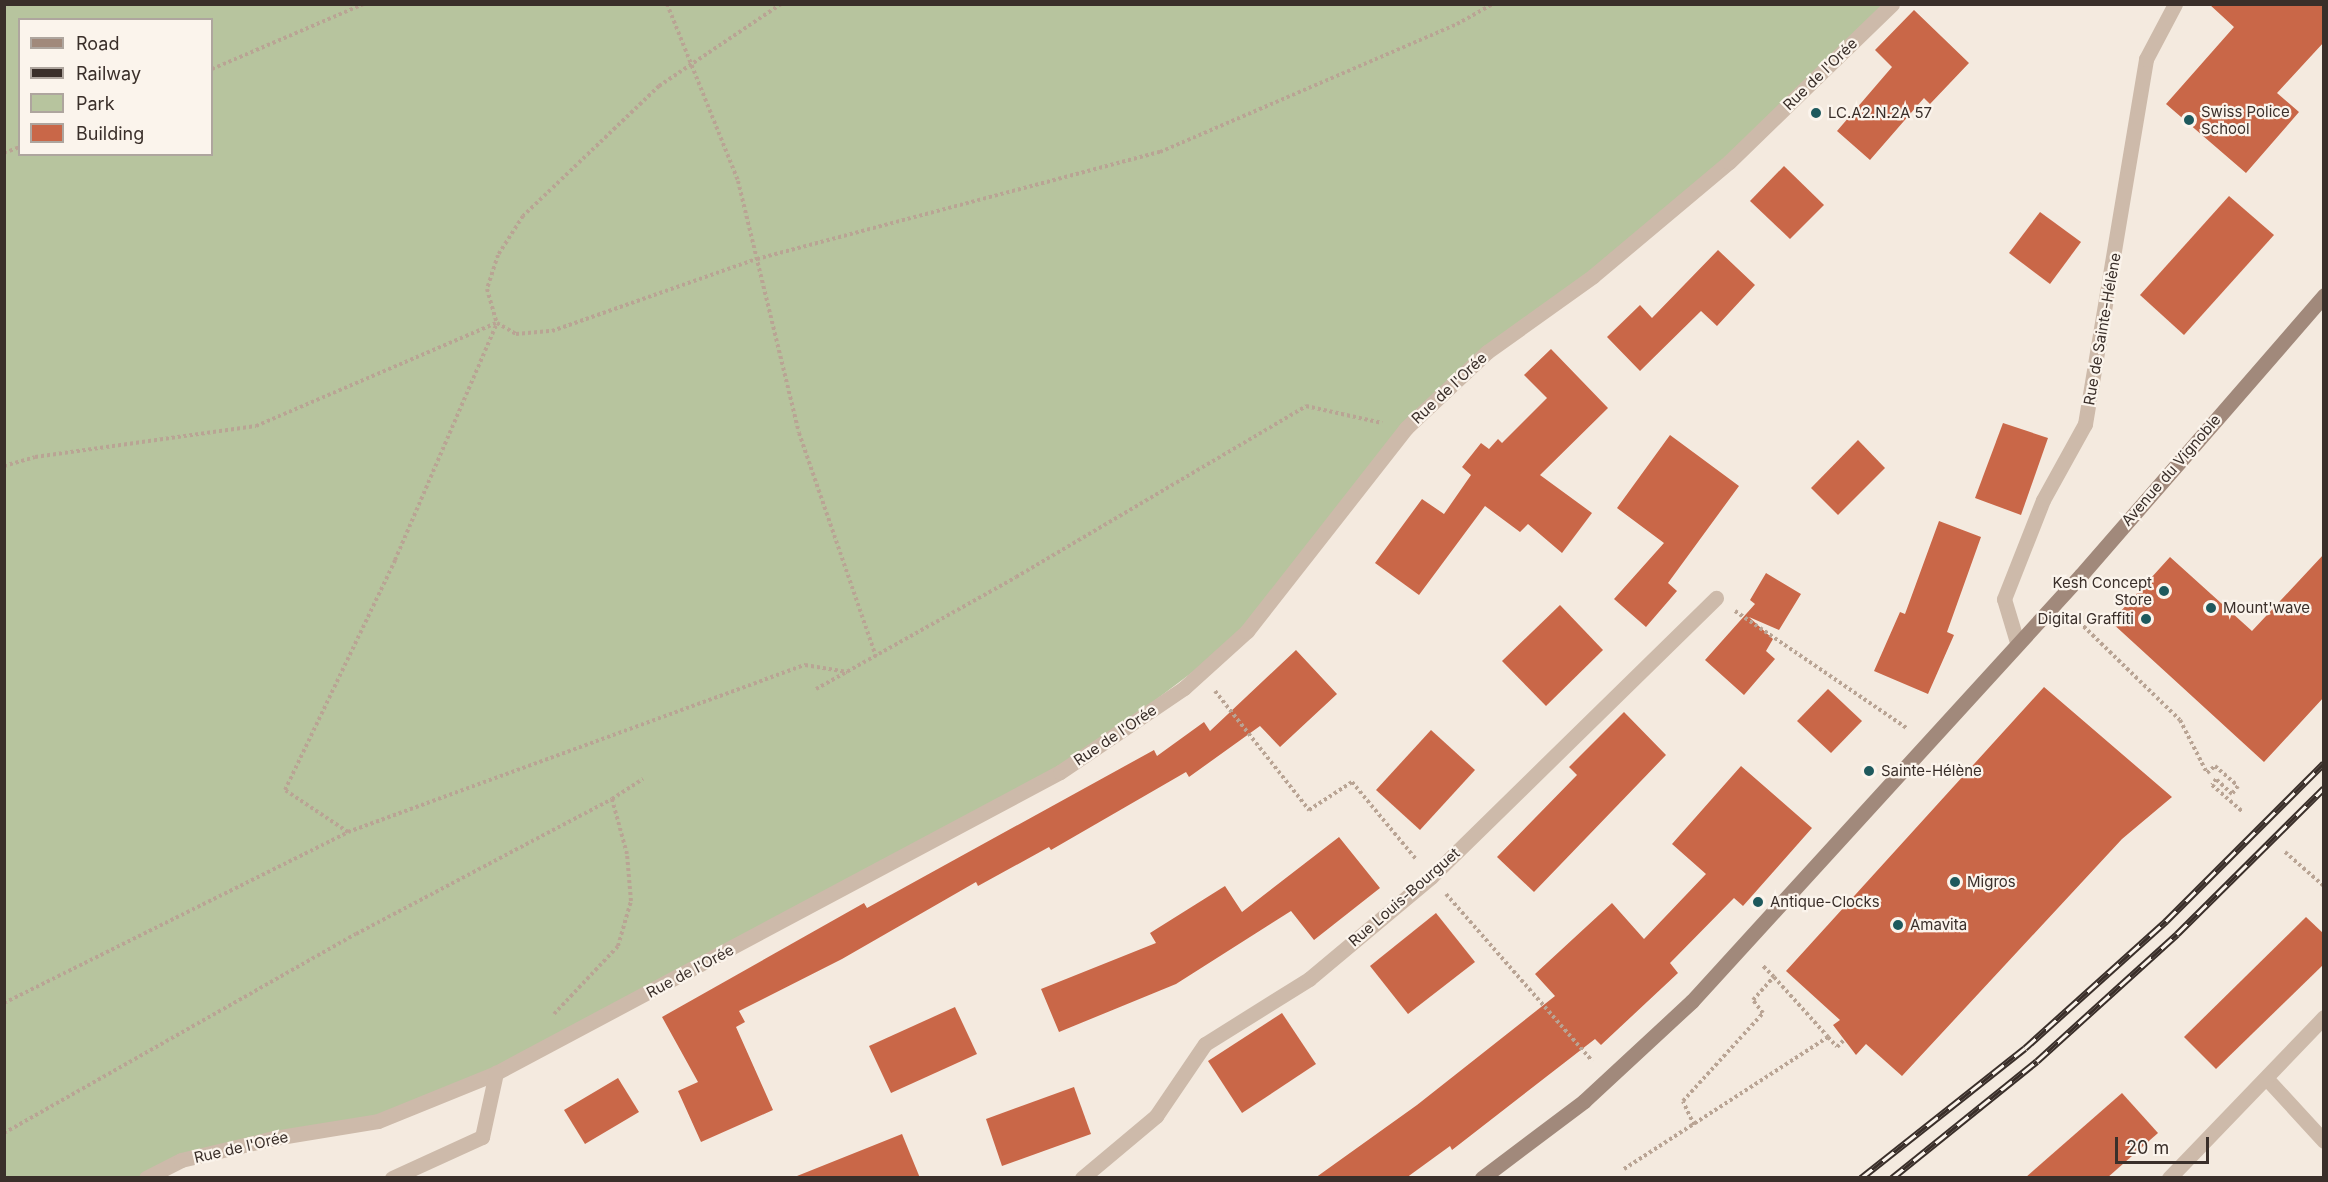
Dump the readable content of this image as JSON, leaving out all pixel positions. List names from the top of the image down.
{
  "streets": {
    "main road": ["Avenue du Vignoble"],
    "street": ["Rue de l'Orée", "Rue de Sainte-Hélène", "Rue Louis-Bourguet"]
  },
  "crossings": [
    ["Rue de Sainte-Hélène", "Avenue du Vignoble"]
  ],
  "places": [
    "LC.A2.N.2A 57",
    "Swiss Police School",
    "Kesh Concept Store",
    "Mount'wave",
    "Digital Graffiti",
    "Sainte-Hélène",
    "Migros",
    "Antique-Clocks",
    "Amavita"
  ],
  "legend": [
    "Road",
    "Railway",
    "Park",
    "Building"
  ],
  "scale_bar": "20 m"
}
